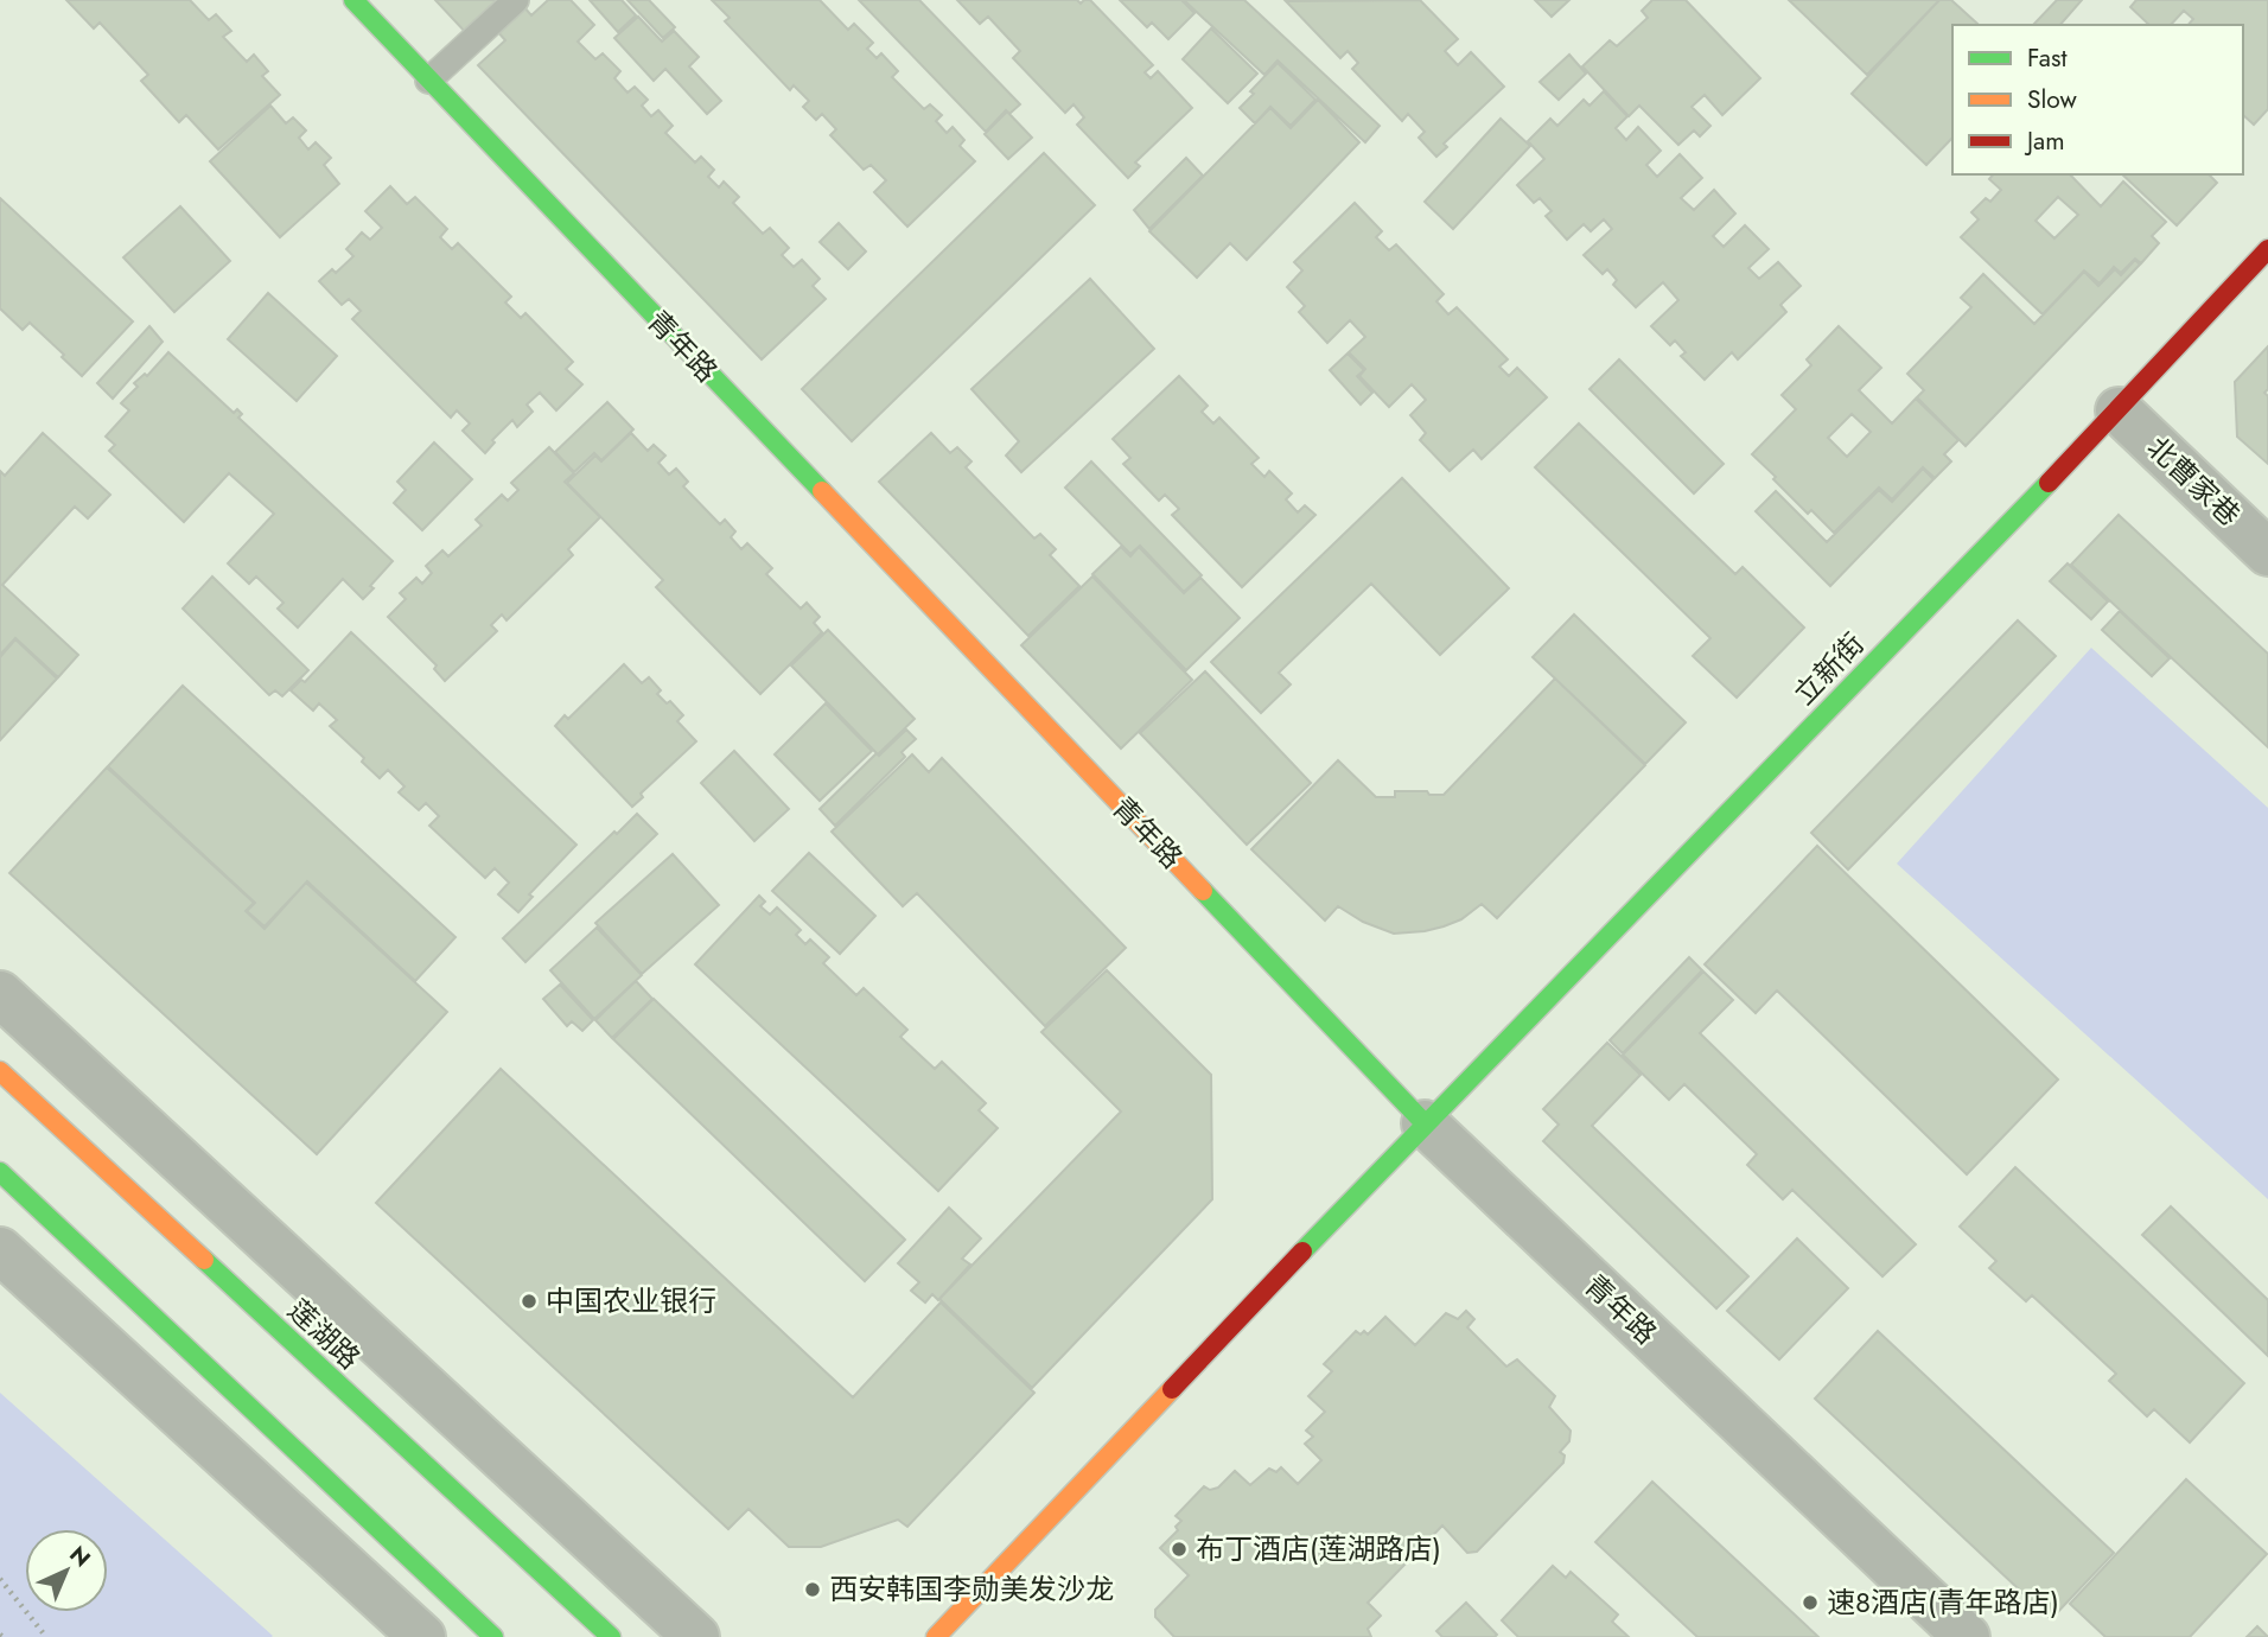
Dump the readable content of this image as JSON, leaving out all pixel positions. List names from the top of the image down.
{
  "streets": {
    "street": [
      "青年路",
      "北曹家巷",
      "立新街",
      "莲湖路"
    ]
  },
  "crossings": [
    ["青年路", "立新街"],
    ["北曹家巷", "立新街"]
  ],
  "places": [
    "中国农业银行",
    "布丁酒店(莲湖路店)",
    "西安韩国李勋美发沙龙",
    "速8酒店(青年路店)"
  ],
  "legend": ["Fast", "Slow", "Jam"],
  "north": "top right"
}
